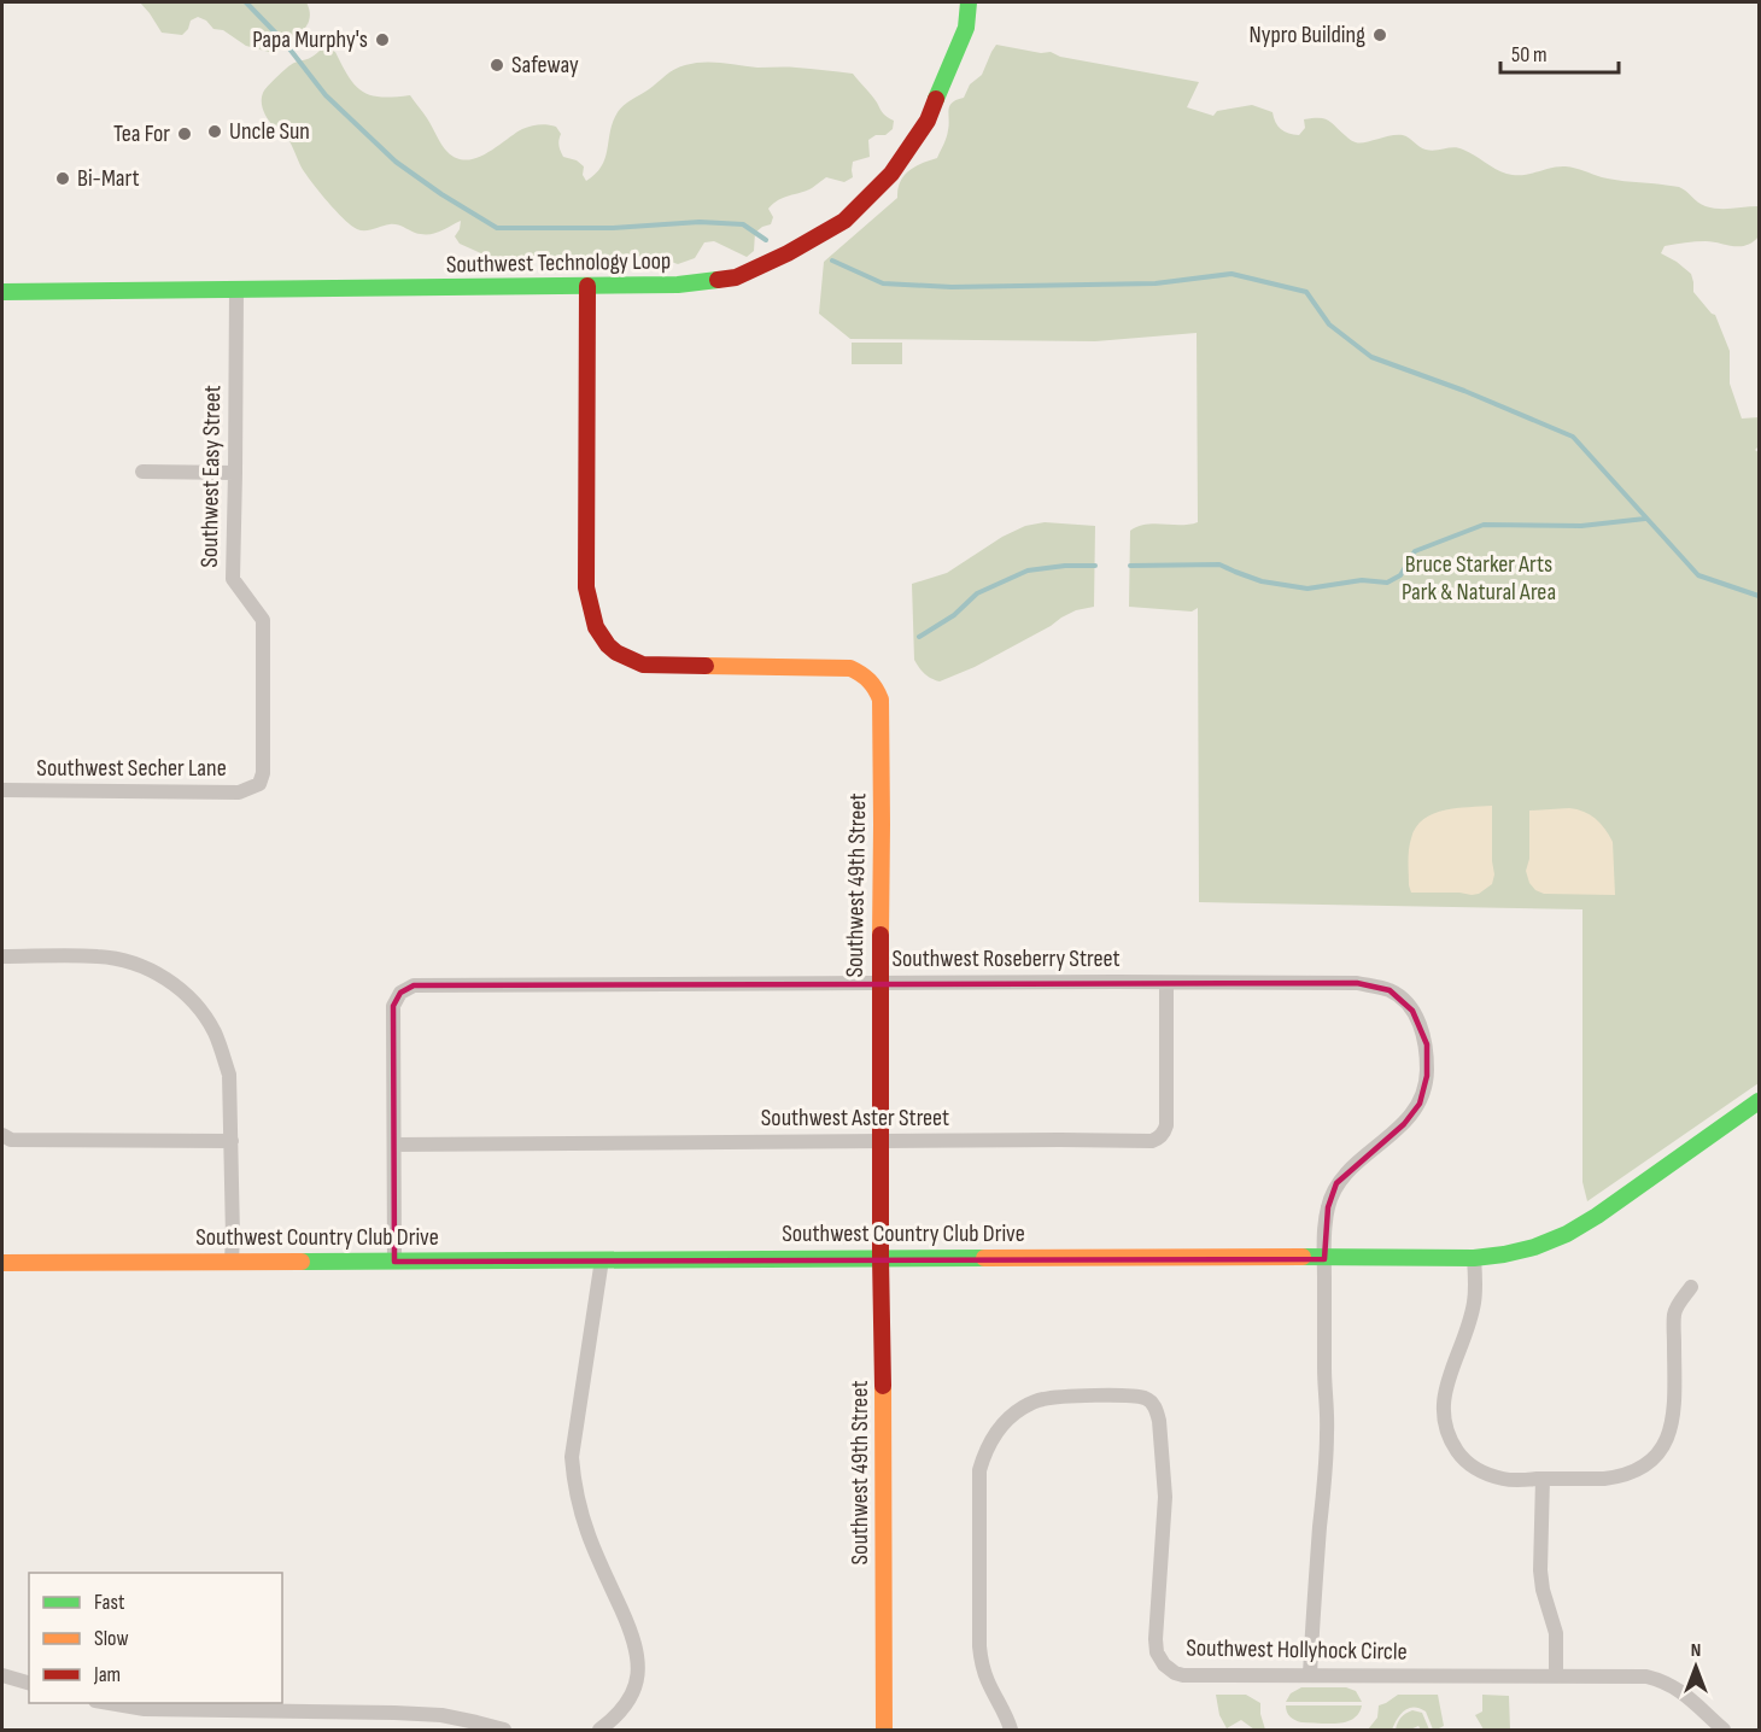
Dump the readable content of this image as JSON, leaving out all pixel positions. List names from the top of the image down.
{
  "streets": {
    "street": [
      "Southwest Technology Loop",
      "Southwest Easy Street",
      "Southwest Secher Lane",
      "Southwest 49th Street",
      "Southwest Roseberry Street",
      "Southwest Aster Street",
      "Southwest Country Club Drive",
      "Southwest Hollyhock Circle"
    ]
  },
  "crossings": [
    ["Southwest Technology Loop", "Southwest Easy Street"],
    ["Southwest Technology Loop", "Southwest 49th Street"],
    ["Southwest Easy Street", "Southwest Secher Lane"],
    ["Southwest 49th Street", "Southwest Roseberry Street"],
    ["Southwest 49th Street", "Southwest Aster Street"],
    ["Southwest 49th Street", "Southwest Country Club Drive"],
    ["Southwest Roseberry Street", "Southwest Aster Street"],
    ["Southwest Roseberry Street", "Southwest Country Club Drive"],
    ["Southwest Roseberry Street", "Southwest Hollyhock Circle"]
  ],
  "parks": ["Bruce Starker Arts Park & Natural Area"],
  "places": [
    "Nypro Building",
    "Papa Murphy's",
    "Safeway",
    "Uncle Sun",
    "Tea For",
    "Bi-Mart"
  ],
  "legend": ["Fast", "Slow", "Jam"],
  "scale_bar": "50 m",
  "north": "top"
}
